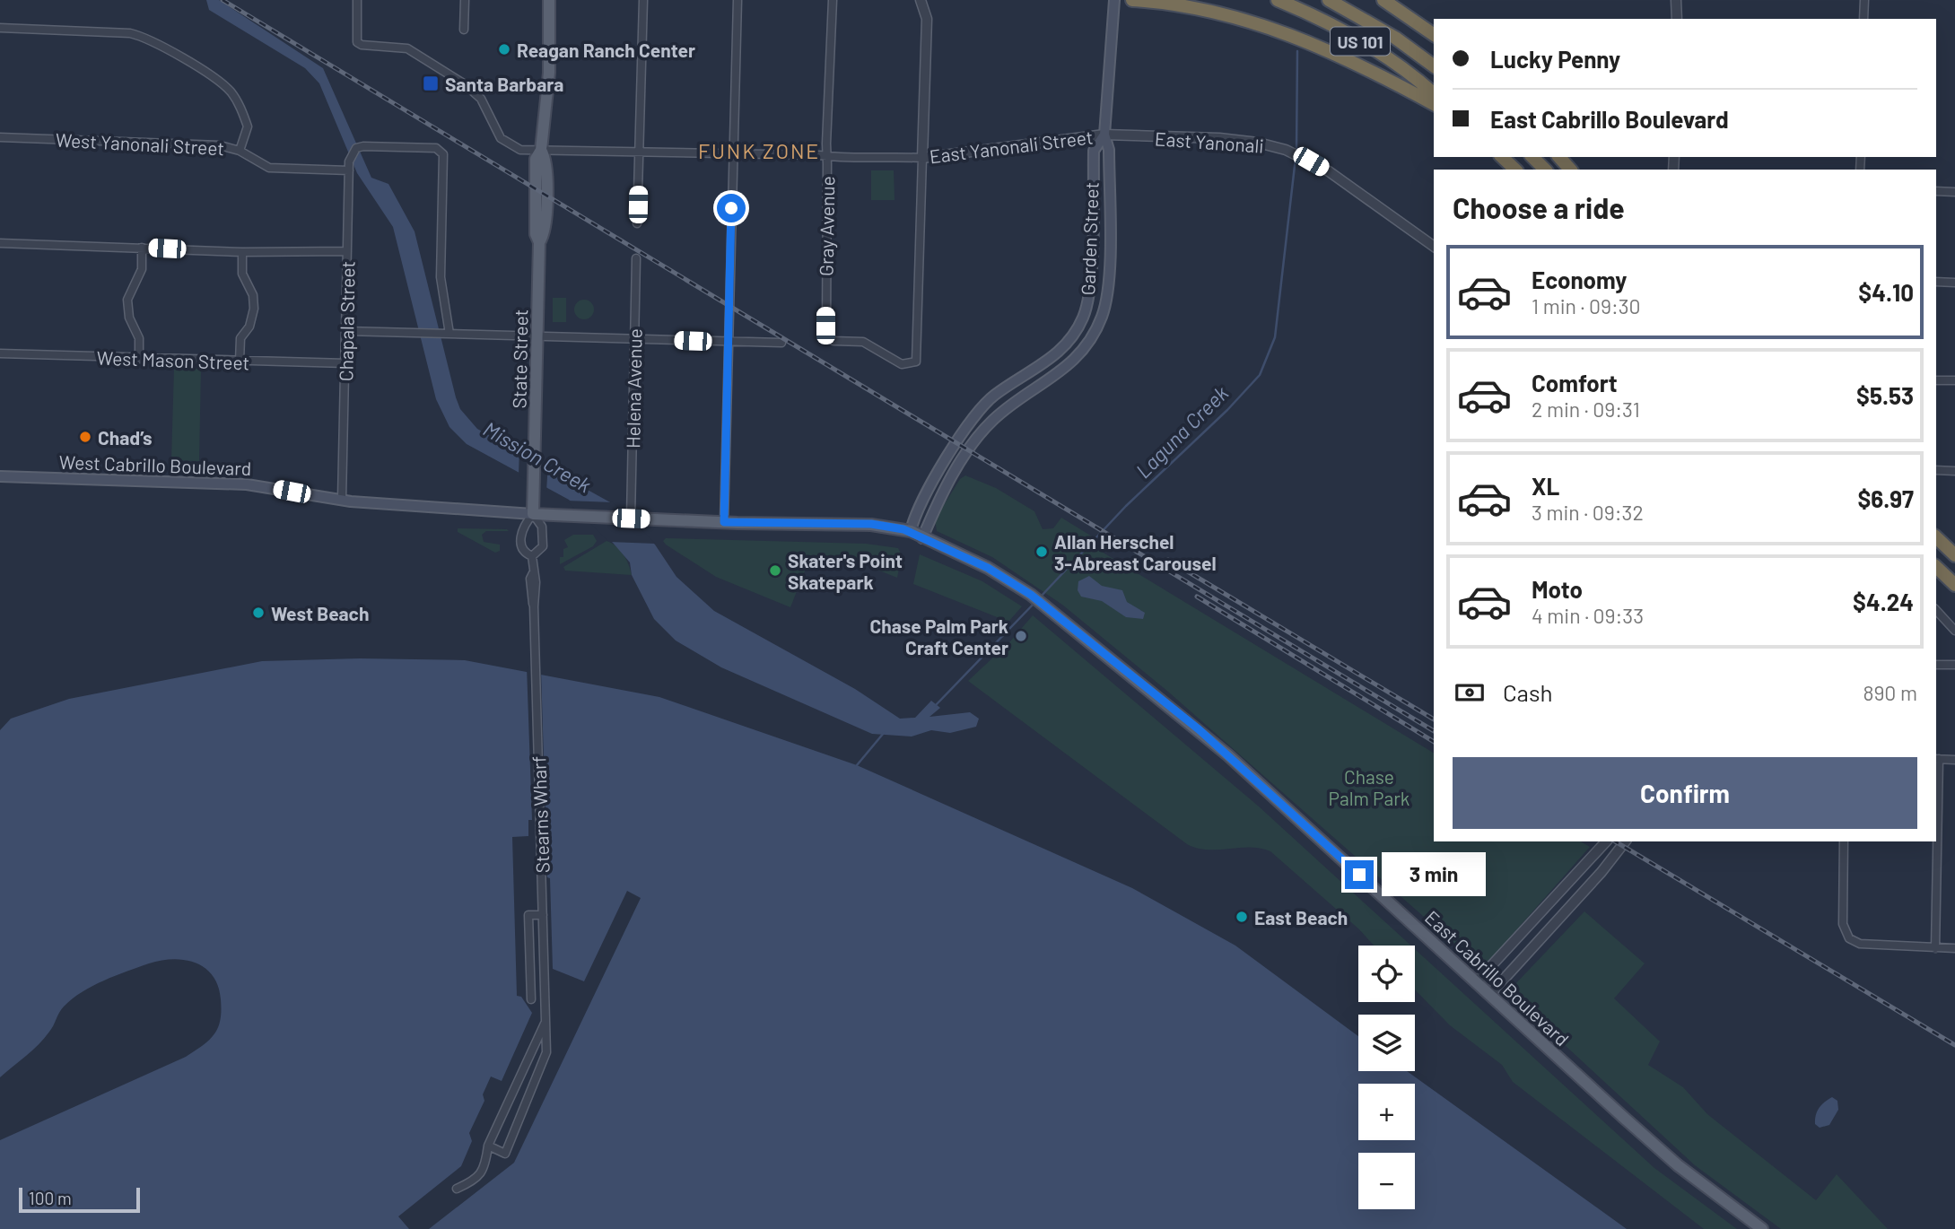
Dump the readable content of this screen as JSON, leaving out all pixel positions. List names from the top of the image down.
{
  "streets": {
    "highway": ["US 101"],
    "main road": [
      "Garden Street",
      "State Street",
      "West Cabrillo Boulevard",
      "East Cabrillo Boulevard"
    ],
    "street": [
      "East Yanonali",
      "West Yanonali Street",
      "East Yanonali Street",
      "Gray Avenue",
      "Chapala Street",
      "West Mason Street",
      "Helena Avenue",
      "Stearns Wharf"
    ]
  },
  "crossings": [
    ["East Yanonali", "East Yanonali Street"],
    ["East Yanonali", "Garden Street"],
    ["West Yanonali Street", "Chapala Street"],
    ["East Yanonali Street", "Gray Avenue"],
    ["East Yanonali Street", "Garden Street"],
    ["East Yanonali Street", "State Street"],
    ["Garden Street", "East Cabrillo Boulevard"],
    ["Chapala Street", "West Mason Street"],
    ["Chapala Street", "West Cabrillo Boulevard"],
    ["State Street", "West Cabrillo Boulevard"],
    ["State Street", "Stearns Wharf"],
    ["State Street", "East Cabrillo Boulevard"],
    ["Helena Avenue", "East Cabrillo Boulevard"],
    ["West Cabrillo Boulevard", "Stearns Wharf"],
    ["West Cabrillo Boulevard", "East Cabrillo Boulevard"],
    ["Stearns Wharf", "East Cabrillo Boulevard"]
  ],
  "districts": ["FUNK ZONE"],
  "water": ["Laguna Creek", "Mission Creek"],
  "parks": ["Chase Palm Park"],
  "places": {
    "other": [
      "Reagan Ranch Center",
      "Chad’s",
      "Allan Herschel 3-Abreast Carousel",
      "Skater's Point Skatepark",
      "West Beach",
      "Chase Palm Park Craft Center",
      "East Beach"
    ],
    "transit": ["Santa Barbara"]
  },
  "scale_bar": "100 m",
  "page": {
    "banner": ["Lucky Penny", "East Cabrillo Boulevard"],
    "heading": "Choose a ride",
    "list": [
      {
        "name": "Economy",
        "note": "1 min · 09:30",
        "value": "$4.10"
      },
      {
        "name": "Comfort",
        "note": "2 min · 09:31",
        "value": "$5.53"
      },
      {
        "name": "XL",
        "note": "3 min · 09:32",
        "value": "$6.97"
      },
      {
        "name": "Moto",
        "note": "4 min · 09:33",
        "value": "$4.24"
      }
    ],
    "pay": ["Cash", "890 m"],
    "buttons": "Confirm",
    "bubble": "3 min",
    "map_buttons": ["+", "−"],
    "scale": "100 m"
  }
}
